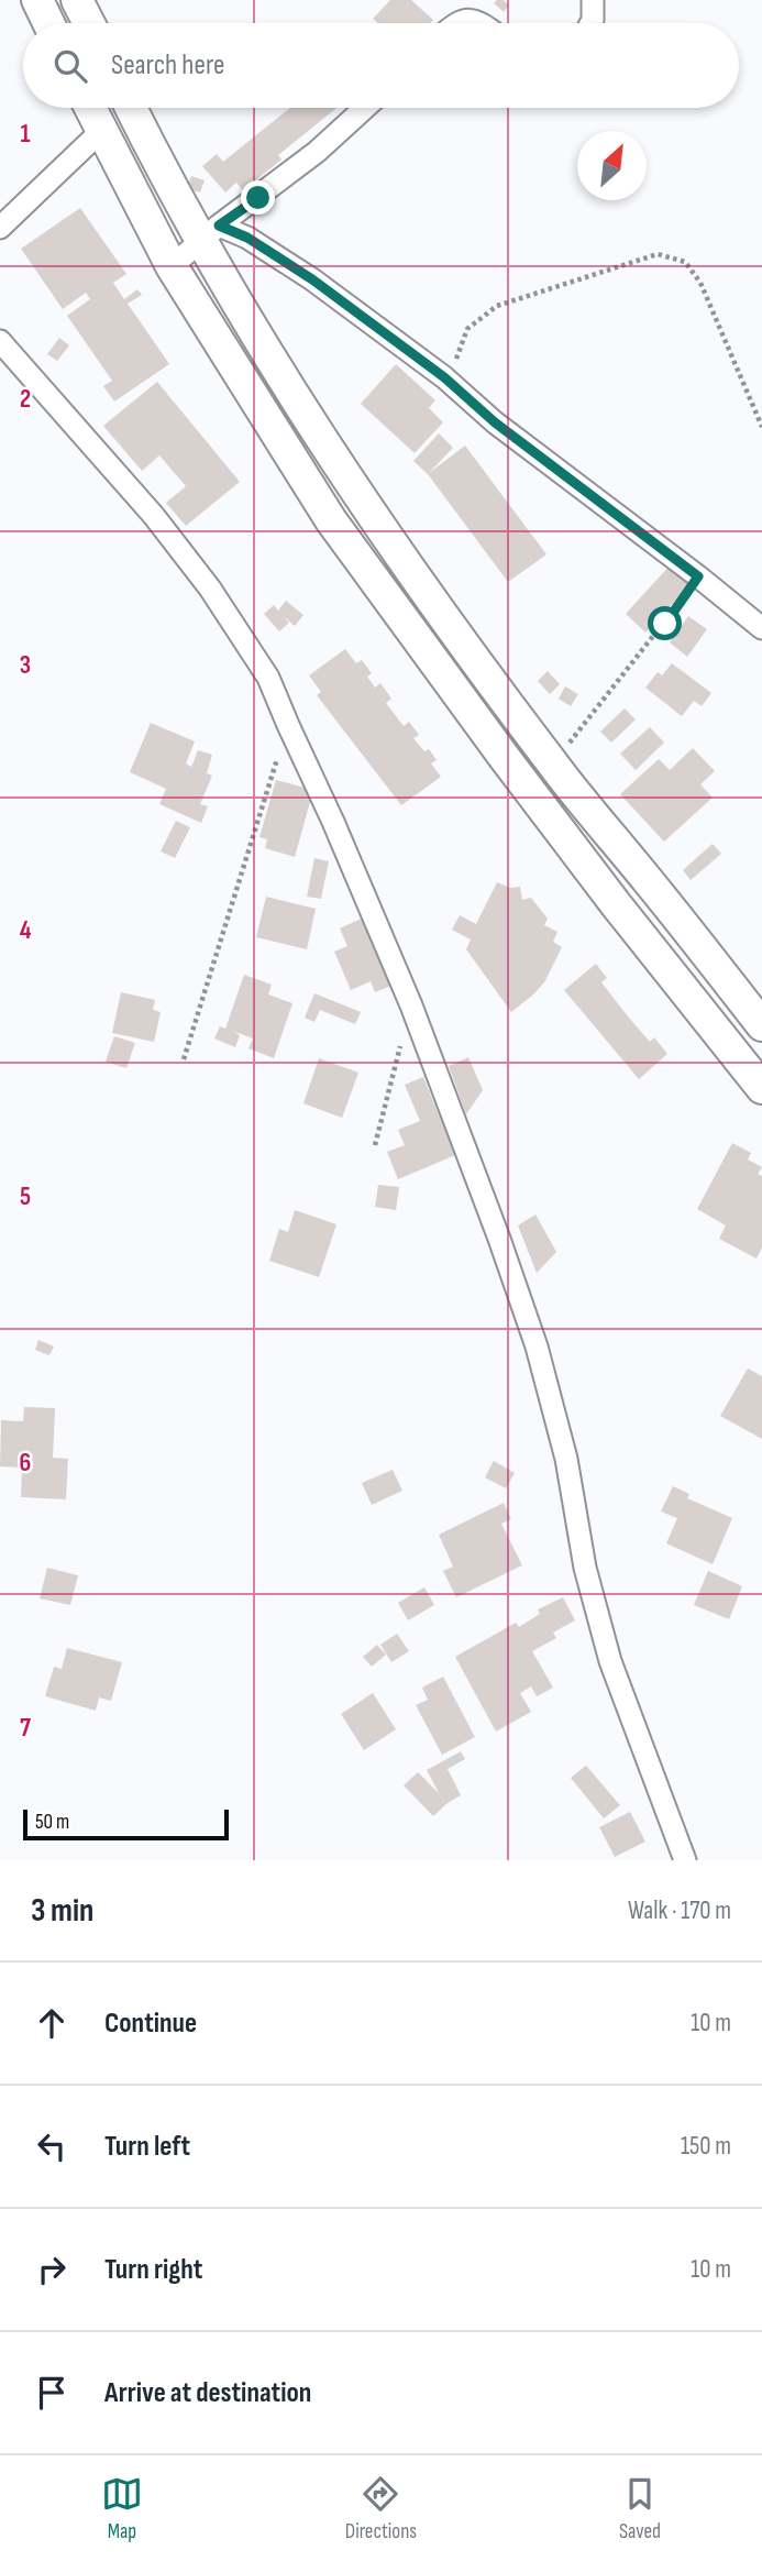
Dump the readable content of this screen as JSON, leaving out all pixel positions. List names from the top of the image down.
{
  "scale_bar": "50 m",
  "north": "top right",
  "page": {
    "search": "Search here",
    "scale": "50 m",
    "heading": ["3 min", "Walk · 170 m"],
    "list": [
      ["Continue", "10 m"],
      ["Turn left", "150 m"],
      ["Turn right", "10 m"],
      "Arrive at destination"
    ],
    "nav": ["Map", "Directions", "Saved"]
  },
  "grid": {
    "rows": [
      "1",
      "2",
      "3",
      "4",
      "5",
      "6",
      "7"
    ]
  }
}
